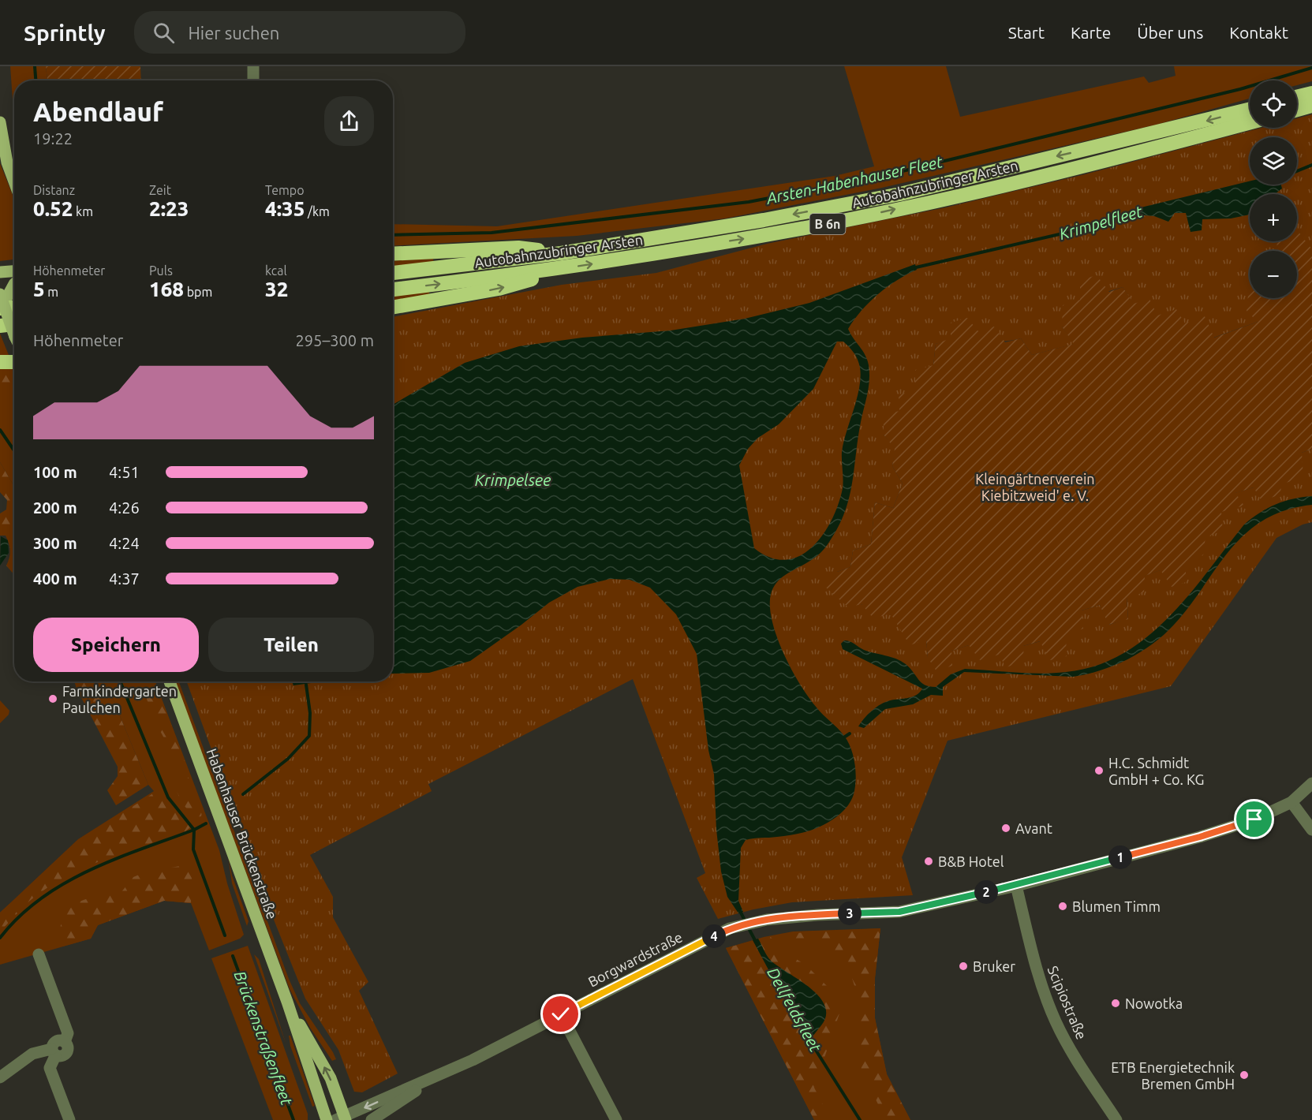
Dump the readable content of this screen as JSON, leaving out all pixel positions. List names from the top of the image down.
{
  "streets": {
    "highway": ["Autobahnzubringer Arsten", "B 6n"],
    "main road": ["Habenhauser Brückenstraße"],
    "street": ["Borgwardstraße", "Scipiostraße"]
  },
  "crossings": [
    ["Habenhauser Brückenstraße", "Borgwardstraße"],
    ["Borgwardstraße", "Scipiostraße"]
  ],
  "water": [
    "Arsten-Habenhauser Fleet",
    "Krimpelfleet",
    "Krimpelsee",
    "Dellfeldsfleet",
    "Brückenstraßenfleet"
  ],
  "parks": ["Kleingärtnerverein Kiebitzweid' e. V."],
  "places": [
    "Farmkindergarten Paulchen",
    "H.C. Schmidt GmbH + Co. KG",
    "Avant",
    "B&B Hotel",
    "Blumen Timm",
    "Bruker",
    "Nowotka",
    "ETB Energietechnik Bremen GmbH"
  ],
  "page": {
    "header": "Sprintly",
    "search": "Hier suchen",
    "nav": [
      "Start",
      "Karte",
      "Über uns",
      "Kontakt"
    ],
    "map_buttons": ["+", "−"],
    "heading": ["Abendlauf", "19:22"],
    "stats": [
      ["Distanz", "0.52 km"],
      ["Zeit", "2:23"],
      ["Tempo", "4:35 /km"],
      ["Höhenmeter", "5 m"],
      ["Puls", "168 bpm"],
      ["kcal", "32"]
    ],
    "chart": ["Höhenmeter", "295–300 m"],
    "list": [
      {
        "name": "100 m",
        "note": "4:51"
      },
      {
        "name": "200 m",
        "note": "4:26"
      },
      {
        "name": "300 m",
        "note": "4:24"
      },
      {
        "name": "400 m",
        "note": "4:37"
      }
    ],
    "buttons": ["Speichern", "Teilen"],
    "pins": [
      "1",
      "2",
      "3",
      "4"
    ]
  }
}
